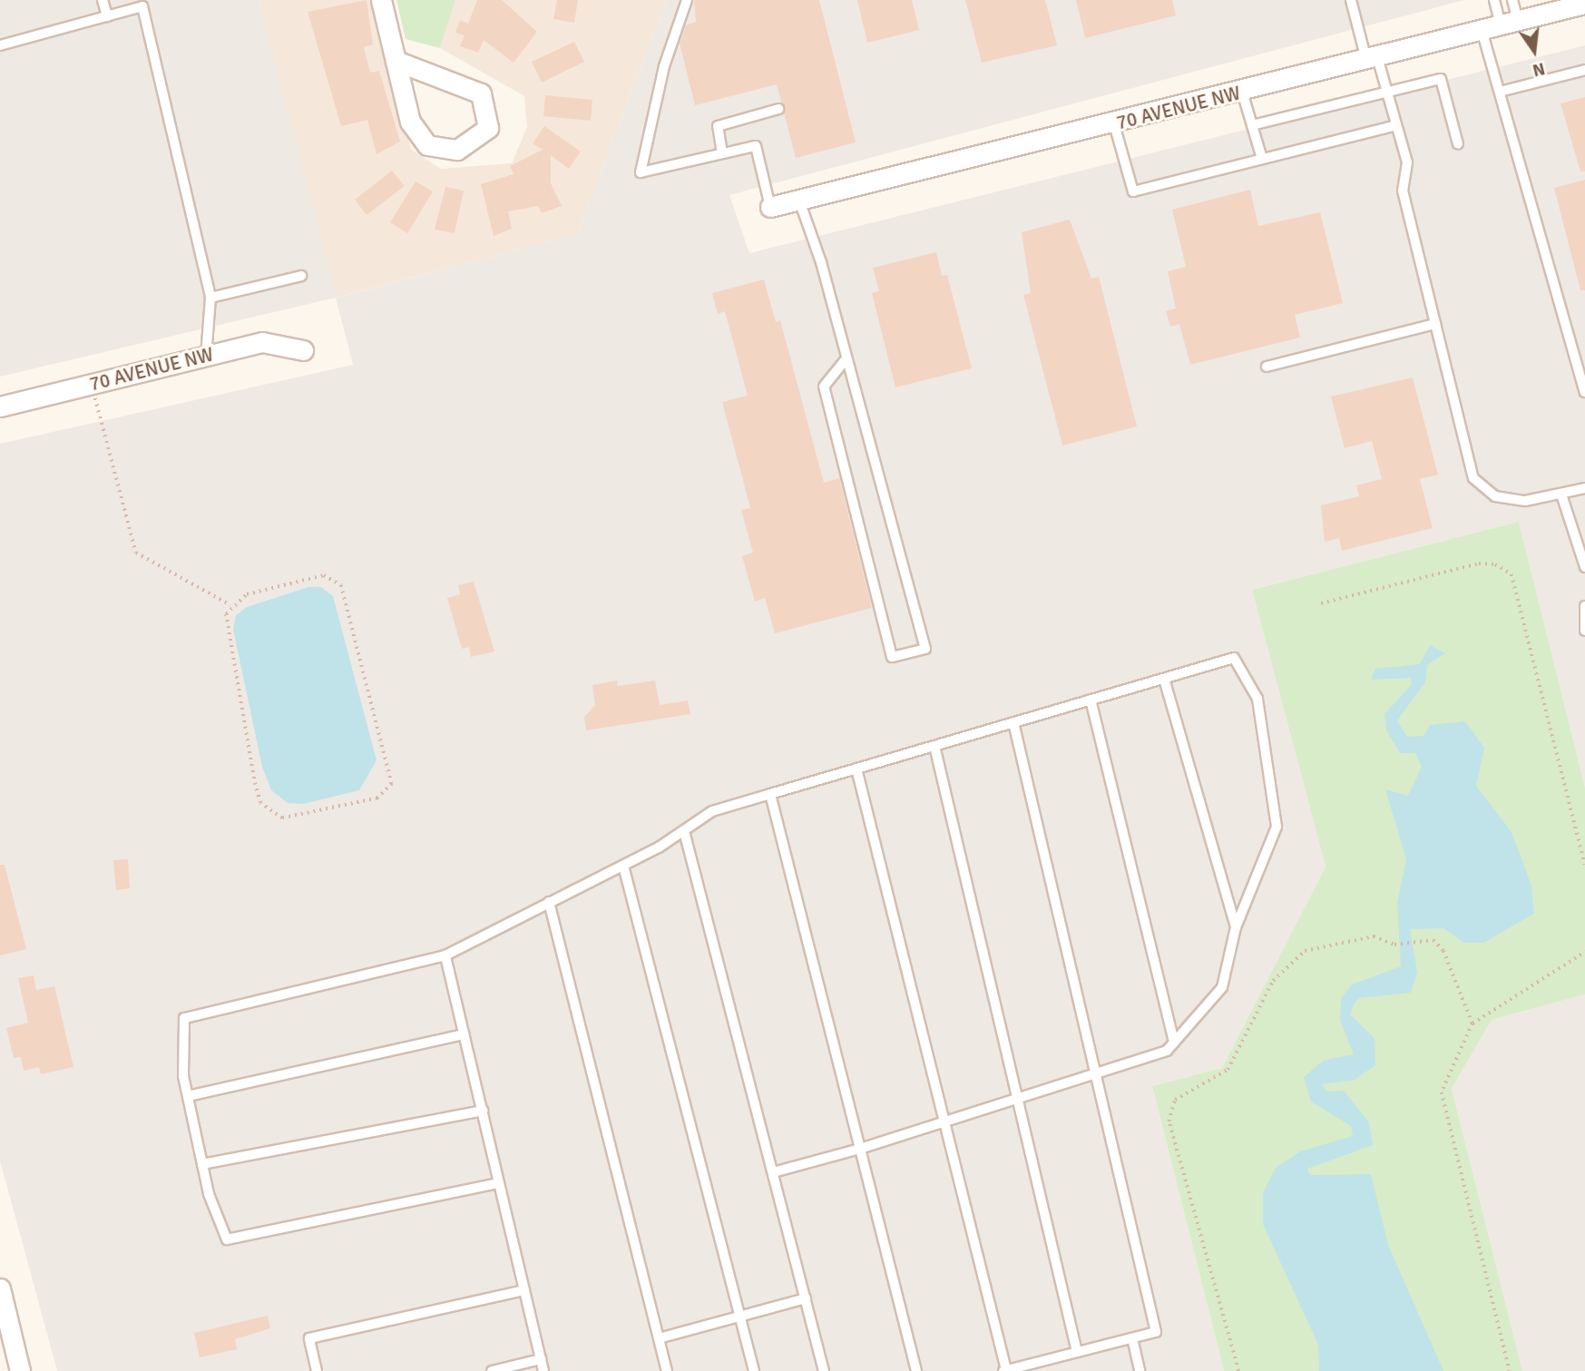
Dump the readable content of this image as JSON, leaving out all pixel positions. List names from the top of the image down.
{
  "streets": {
    "street": ["70 AVENUE NW"]
  },
  "north": "bottom"
}
